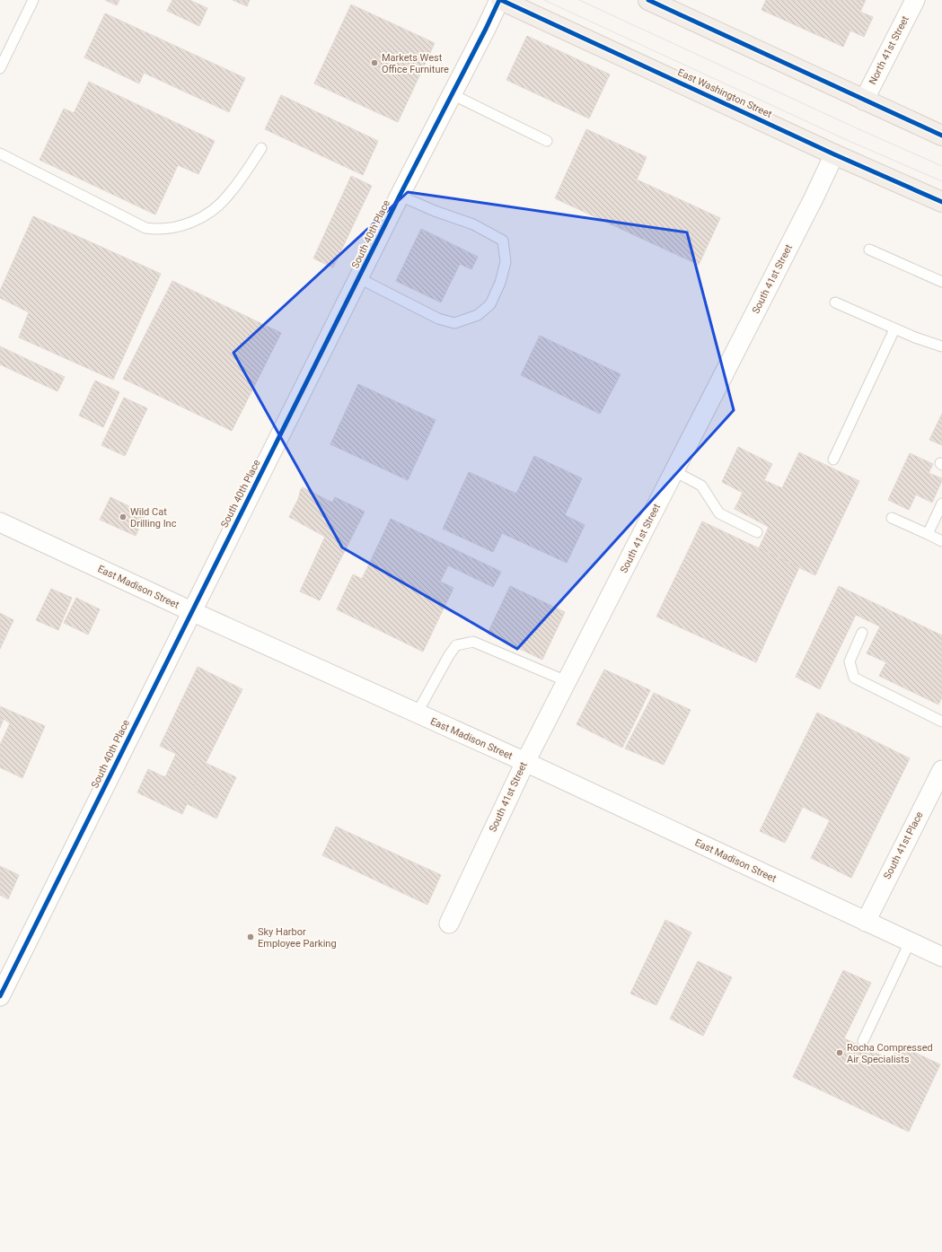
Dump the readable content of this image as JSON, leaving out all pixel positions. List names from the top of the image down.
{
  "streets": {
    "main road": ["East Washington Street"],
    "street": [
      "North 41st Street",
      "South 40th Place",
      "South 41st Street",
      "East Madison Street",
      "South 41st Place"
    ]
  },
  "crossings": [
    ["East Washington Street", "South 40th Place"],
    ["East Washington Street", "South 41st Street"],
    ["South 40th Place", "East Madison Street"],
    ["South 41st Street", "East Madison Street"],
    ["East Madison Street", "South 41st Place"]
  ],
  "places": [
    "Markets West Office Furniture",
    "Wild Cat Drilling Inc",
    "Sky Harbor Employee Parking",
    "Rocha Compressed Air Specialists"
  ]
}
